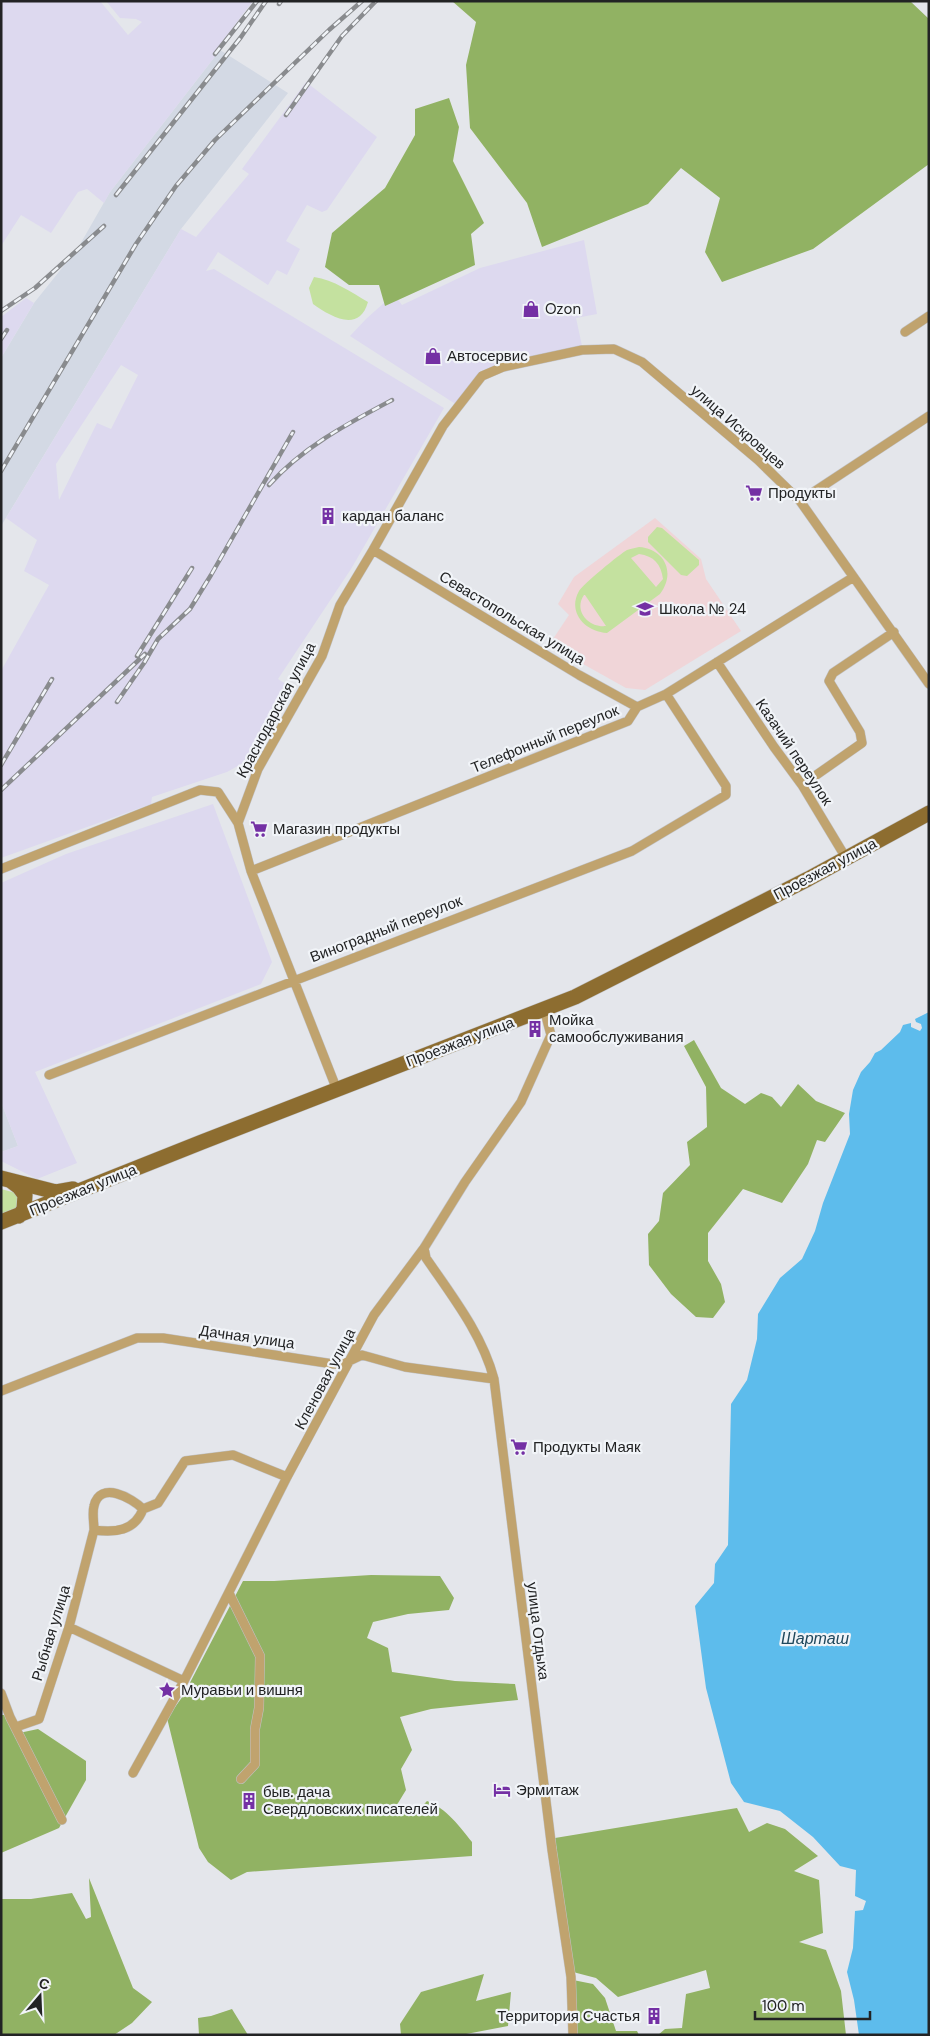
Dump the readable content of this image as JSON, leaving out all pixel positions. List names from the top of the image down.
{
  "streets": {
    "main road": ["Проезжая улица"],
    "street": [
      "улица Искровцев",
      "Севастопольская улица",
      "Краснодарская улица",
      "Телефонный переулок",
      "Казачий переулок",
      "Виноградный переулок",
      "Дачная улица",
      "Кленовая улица",
      "улица Отдыха",
      "Рыбная улица"
    ]
  },
  "crossings": [
    ["улица Искровцев", "Краснодарская улица"],
    ["улица Искровцев", "Телефонный переулок"],
    ["Севастопольская улица", "Краснодарская улица"],
    ["Севастопольская улица", "Телефонный переулок"],
    ["Телефонный переулок", "Казачий переулок"],
    ["Телефонный переулок", "Виноградный переулок"],
    ["Казачий переулок", "Проезжая улица"],
    ["Проезжая улица", "Кленовая улица"],
    ["Дачная улица", "Кленовая улица"],
    ["Дачная улица", "улица Отдыха"],
    ["Кленовая улица", "улица Отдыха"]
  ],
  "water": ["Шарташ"],
  "places": {
    "shop": ["Ozon", "Автосервис"],
    "supermarket": ["Продукты", "Магазин продукты", "Продукты Маяк"],
    "building": [
      "кардан баланс",
      "Мойка самообслуживания",
      "быв. дача Свердловских писателей",
      "Территория Счастья"
    ],
    "school or university": ["Школа № 24"],
    "place": ["Муравьи и вишня"],
    "hotel": ["Эрмитаж"]
  },
  "scale_bar": "100 m",
  "north": "top"
}
